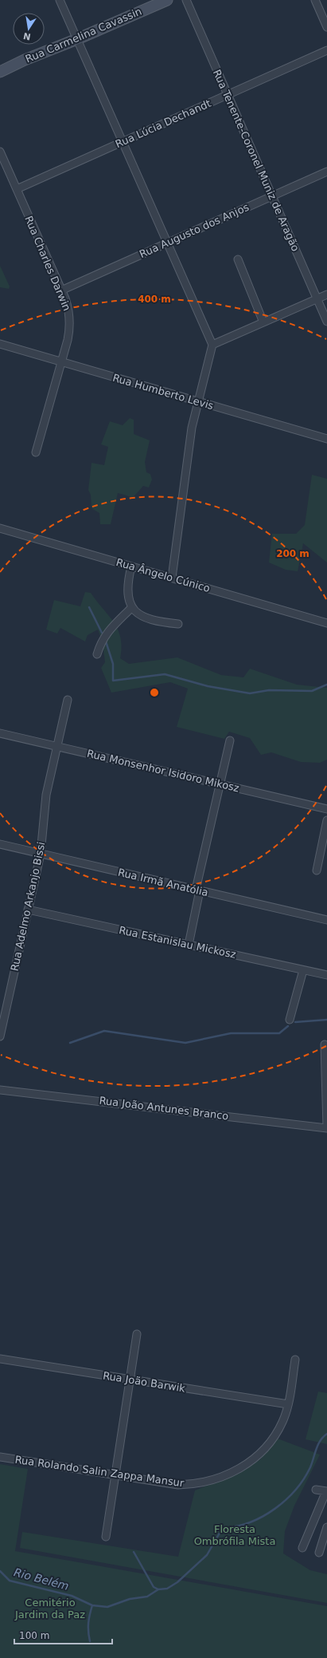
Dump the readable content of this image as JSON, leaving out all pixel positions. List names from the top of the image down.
{
  "streets": {
    "main road": ["Rua Carmelina Cavassin"],
    "street": [
      "Rua Lúcia Dechandt",
      "Rua Tenente-Coronel Muniz de Aragão",
      "Rua Augusto dos Anjos",
      "Rua Charles Darwin",
      "Rua Humberto Levis",
      "Rua Ângelo Cúnico",
      "Rua Monsenhor Isidoro Mikosz",
      "Rua Irmã Anatólia",
      "Rua Adelmo Arkanjo Bissi",
      "Rua Estanislau Mickosz",
      "Rua João Antunes Branco",
      "Rua João Barwik",
      "Rua Rolando Salin Zappa Mansur"
    ]
  },
  "crossings": [
    ["Rua Lúcia Dechandt", "Rua Tenente-Coronel Muniz de Aragão"],
    ["Rua Lúcia Dechandt", "Rua Charles Darwin"],
    ["Rua Tenente-Coronel Muniz de Aragão", "Rua Augusto dos Anjos"],
    ["Rua Augusto dos Anjos", "Rua Charles Darwin"],
    ["Rua Charles Darwin", "Rua Humberto Levis"],
    ["Rua Monsenhor Isidoro Mikosz", "Rua Adelmo Arkanjo Bissi"],
    ["Rua Irmã Anatólia", "Rua Adelmo Arkanjo Bissi"],
    ["Rua Adelmo Arkanjo Bissi", "Rua Estanislau Mickosz"],
    ["Rua João Barwik", "Rua Rolando Salin Zappa Mansur"]
  ],
  "water": ["Rio Belém"],
  "parks": ["Floresta Ombrófila Mista", "Cemitério Jardim da Paz"],
  "scale_bar": "100 m",
  "north": "bottom",
  "rings": ["400 m", "200 m"]
}
